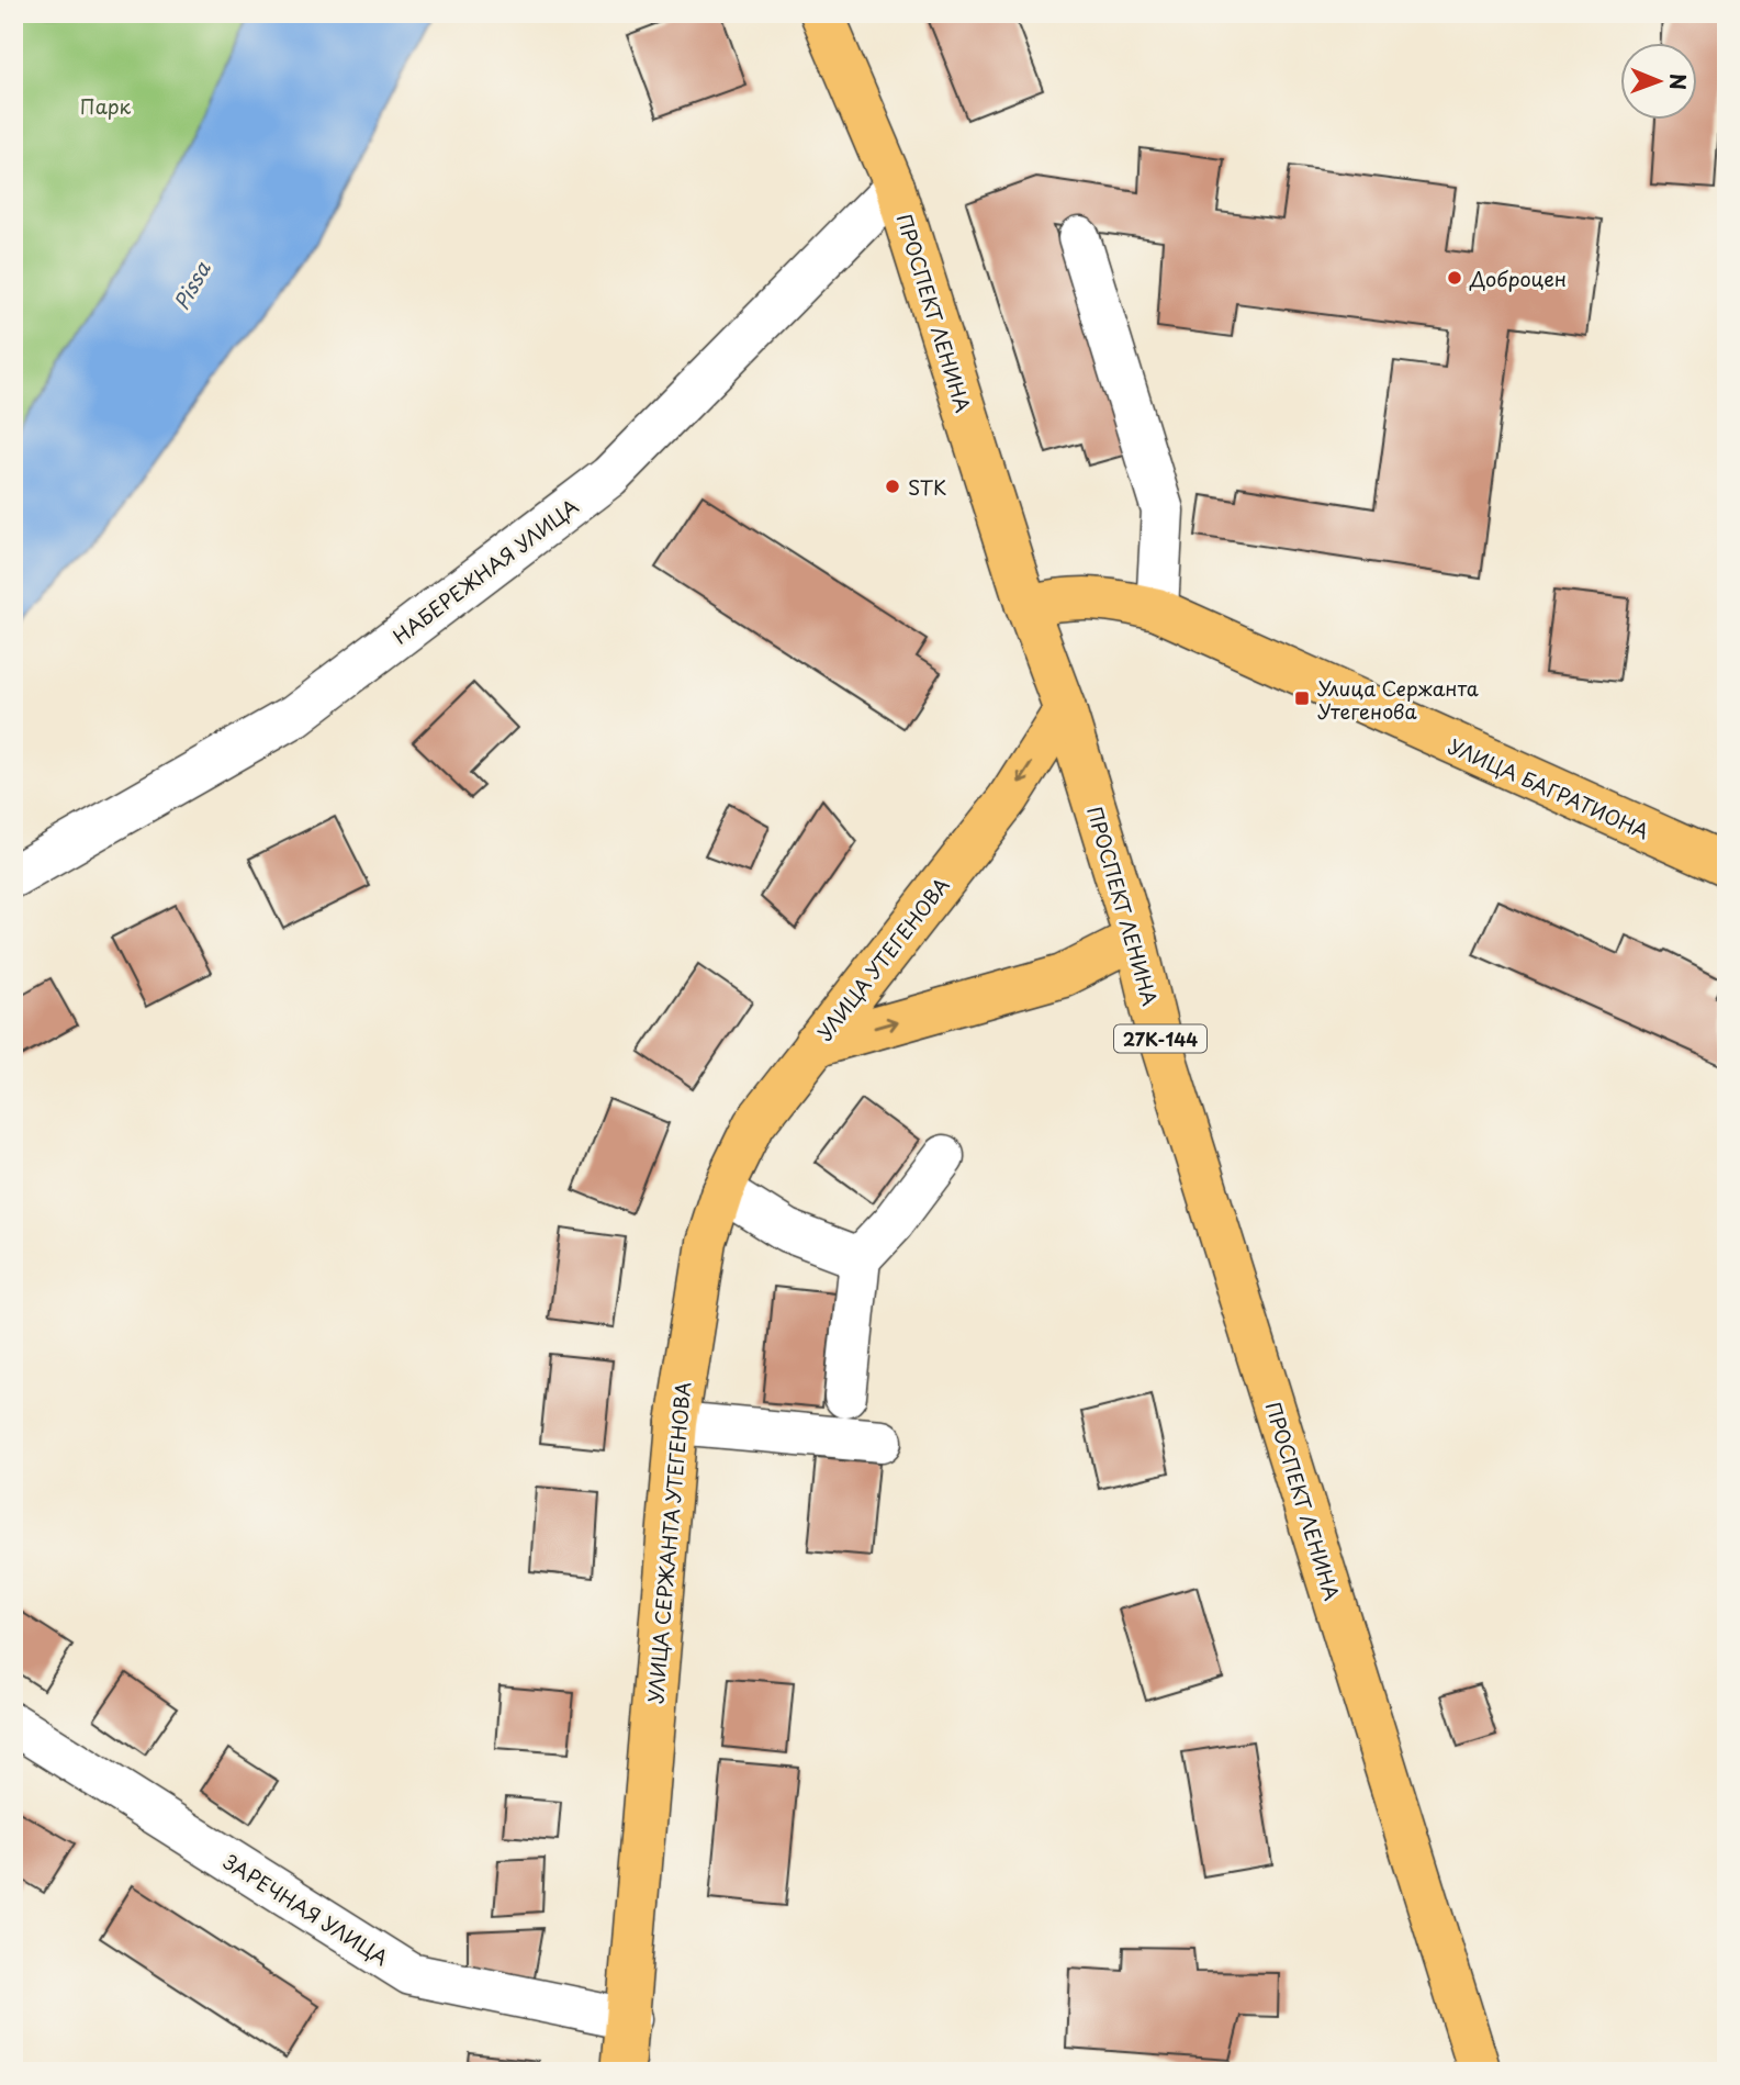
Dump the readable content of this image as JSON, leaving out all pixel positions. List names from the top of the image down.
{
  "streets": {
    "main road": [
      "ПРОСПЕКТ ЛЕНИНА",
      "УЛИЦА БАГРАТИОНА",
      "УЛИЦА УТЕГЕНОВА",
      "27К-144",
      "УЛИЦА СЕРЖАНТА УТЕГЕНОВА"
    ],
    "street": ["НАБЕРЕЖНАЯ УЛИЦА", "ЗАРЕЧНАЯ УЛИЦА"]
  },
  "crossings": [
    ["ПРОСПЕКТ ЛЕНИНА", "НАБЕРЕЖНАЯ УЛИЦА"],
    ["ПРОСПЕКТ ЛЕНИНА", "УЛИЦА БАГРАТИОНА"],
    ["ПРОСПЕКТ ЛЕНИНА", "УЛИЦА УТЕГЕНОВА"],
    ["УЛИЦА УТЕГЕНОВА", "УЛИЦА СЕРЖАНТА УТЕГЕНОВА"],
    ["УЛИЦА СЕРЖАНТА УТЕГЕНОВА", "ЗАРЕЧНАЯ УЛИЦА"]
  ],
  "water": ["Pissa"],
  "parks": ["Парк"],
  "places": {
    "other": ["Доброцен", "STK"],
    "transit": ["Улица Сержанта Утегенова"]
  },
  "north": "right"
}
